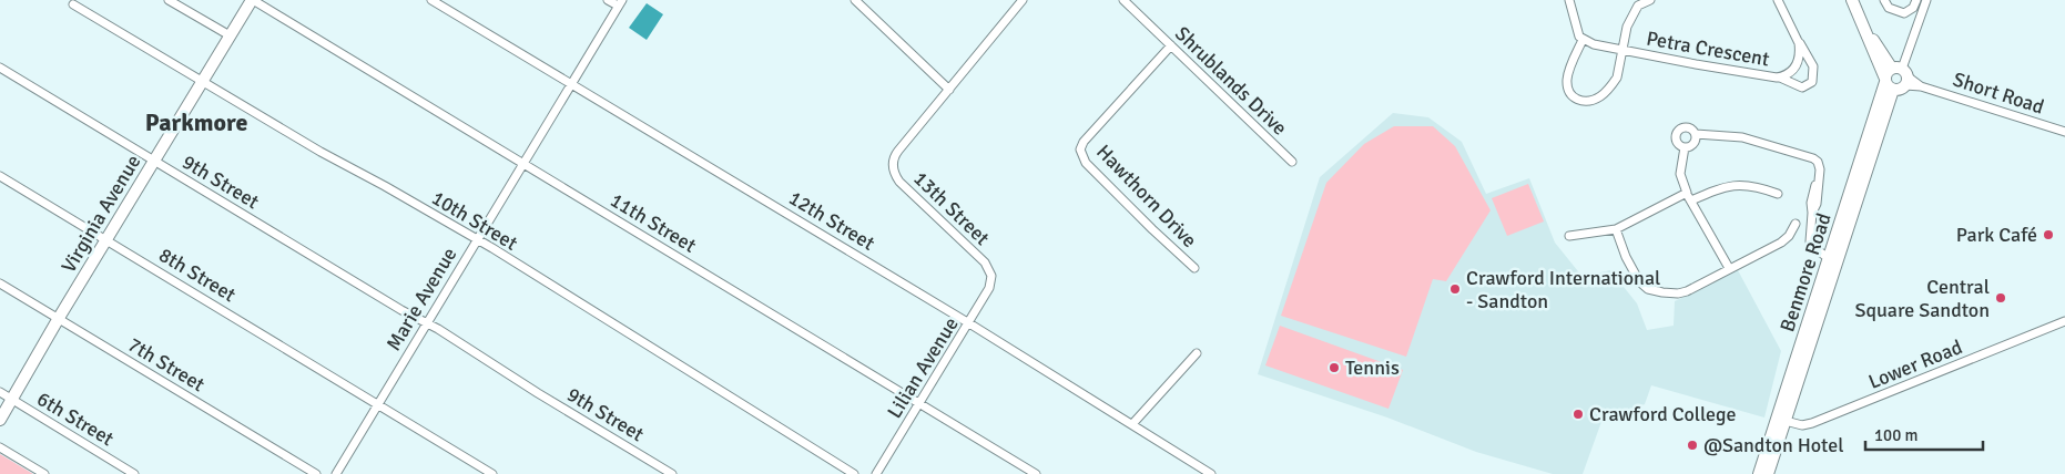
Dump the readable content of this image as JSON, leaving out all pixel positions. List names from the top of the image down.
{
  "streets": {
    "street": [
      "Petra Crescent",
      "Shrublands Drive",
      "Short Road",
      "9th Street",
      "Hawthorn Drive",
      "13th Street",
      "Virginia Avenue",
      "10th Street",
      "12th Street",
      "11th Street",
      "Benmore Road",
      "8th Street",
      "Marie Avenue",
      "7th Street",
      "Lower Road",
      "Lilian Avenue",
      "6th Street"
    ]
  },
  "crossings": [
    ["Shrublands Drive", "Hawthorn Drive"],
    ["Short Road", "Benmore Road"],
    ["9th Street", "Virginia Avenue"],
    ["9th Street", "Marie Avenue"],
    ["13th Street", "Lilian Avenue"],
    ["Virginia Avenue", "10th Street"],
    ["Virginia Avenue", "11th Street"],
    ["Virginia Avenue", "8th Street"],
    ["Virginia Avenue", "7th Street"],
    ["Virginia Avenue", "6th Street"],
    ["10th Street", "Marie Avenue"],
    ["12th Street", "Marie Avenue"],
    ["12th Street", "Lilian Avenue"],
    ["11th Street", "Marie Avenue"],
    ["11th Street", "Lilian Avenue"],
    ["Benmore Road", "Lower Road"],
    ["8th Street", "Marie Avenue"]
  ],
  "districts": ["Parkmore"],
  "places": [
    "Park Café",
    "Crawford International - Sandton",
    "Central Square Sandton",
    "Tennis",
    "Crawford College",
    "@Sandton Hotel"
  ],
  "scale_bar": "100 m"
}
